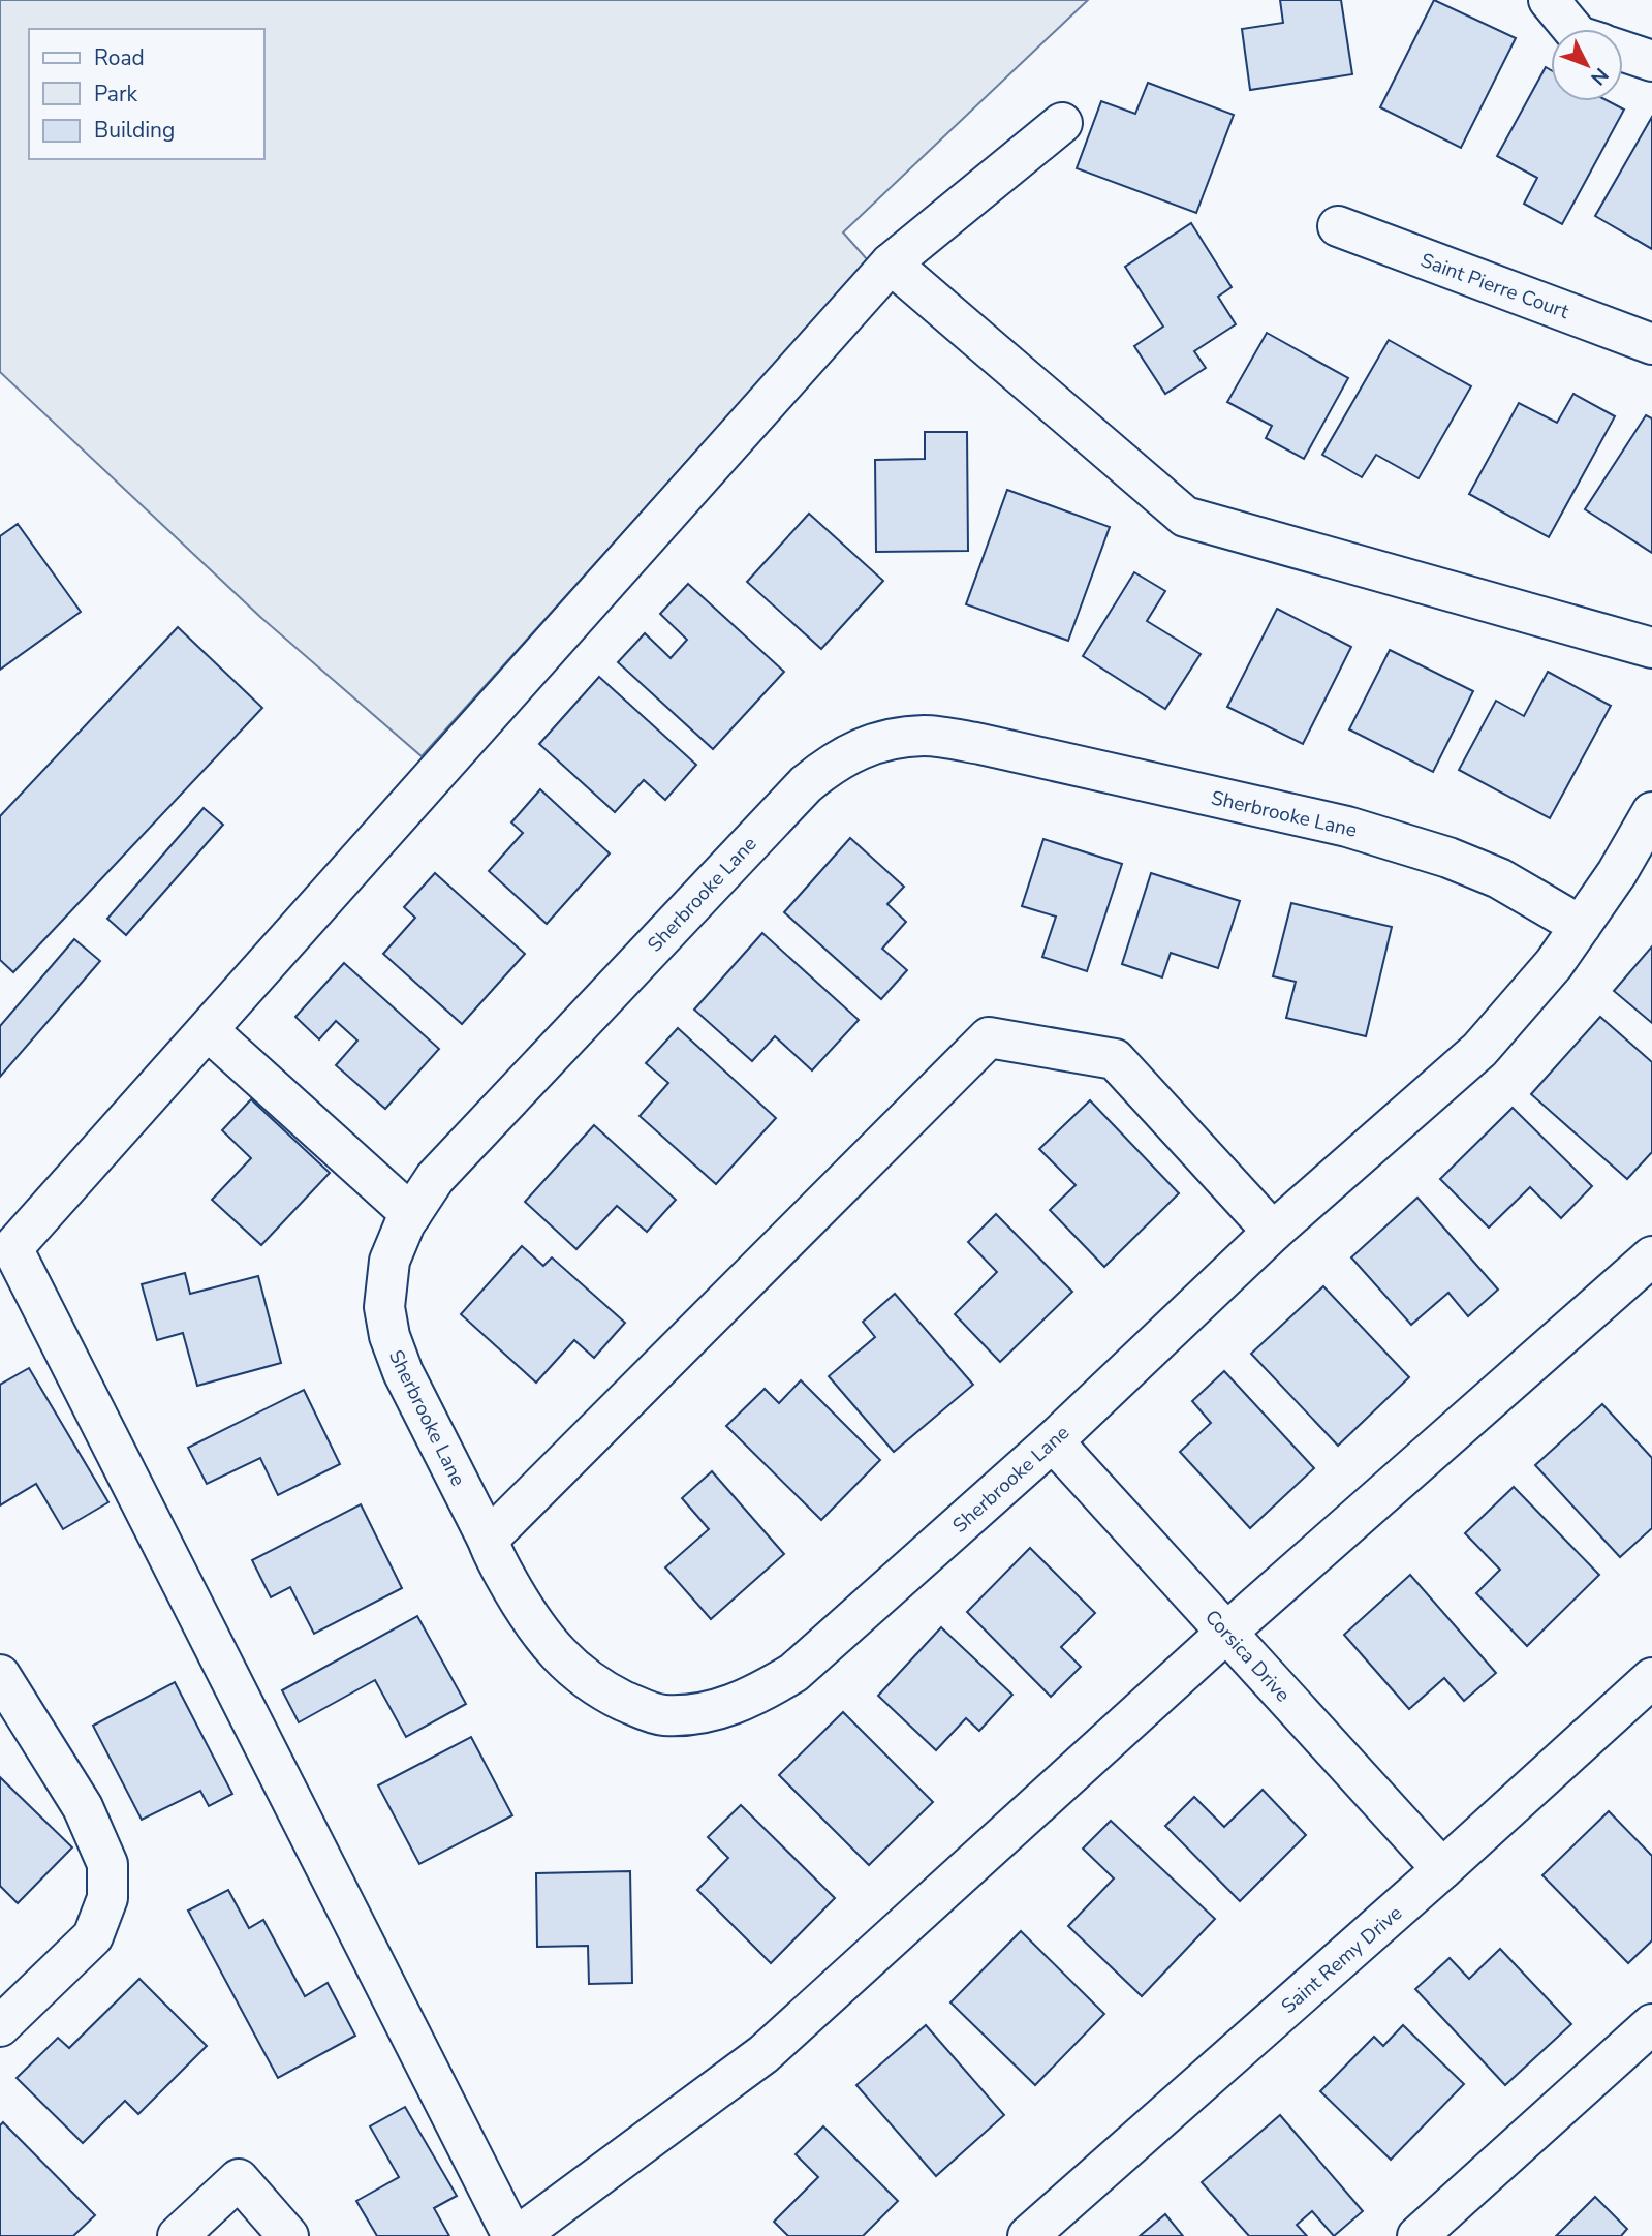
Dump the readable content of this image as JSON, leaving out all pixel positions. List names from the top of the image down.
{
  "streets": {
    "street": [
      "Saint Pierre Court",
      "Sherbrooke Lane",
      "Corsica Drive",
      "Saint Remy Drive"
    ]
  },
  "crossings": [
    ["Sherbrooke Lane", "Corsica Drive"],
    ["Corsica Drive", "Saint Remy Drive"]
  ],
  "legend": ["Road", "Park", "Building"],
  "north": "bottom right"
}
